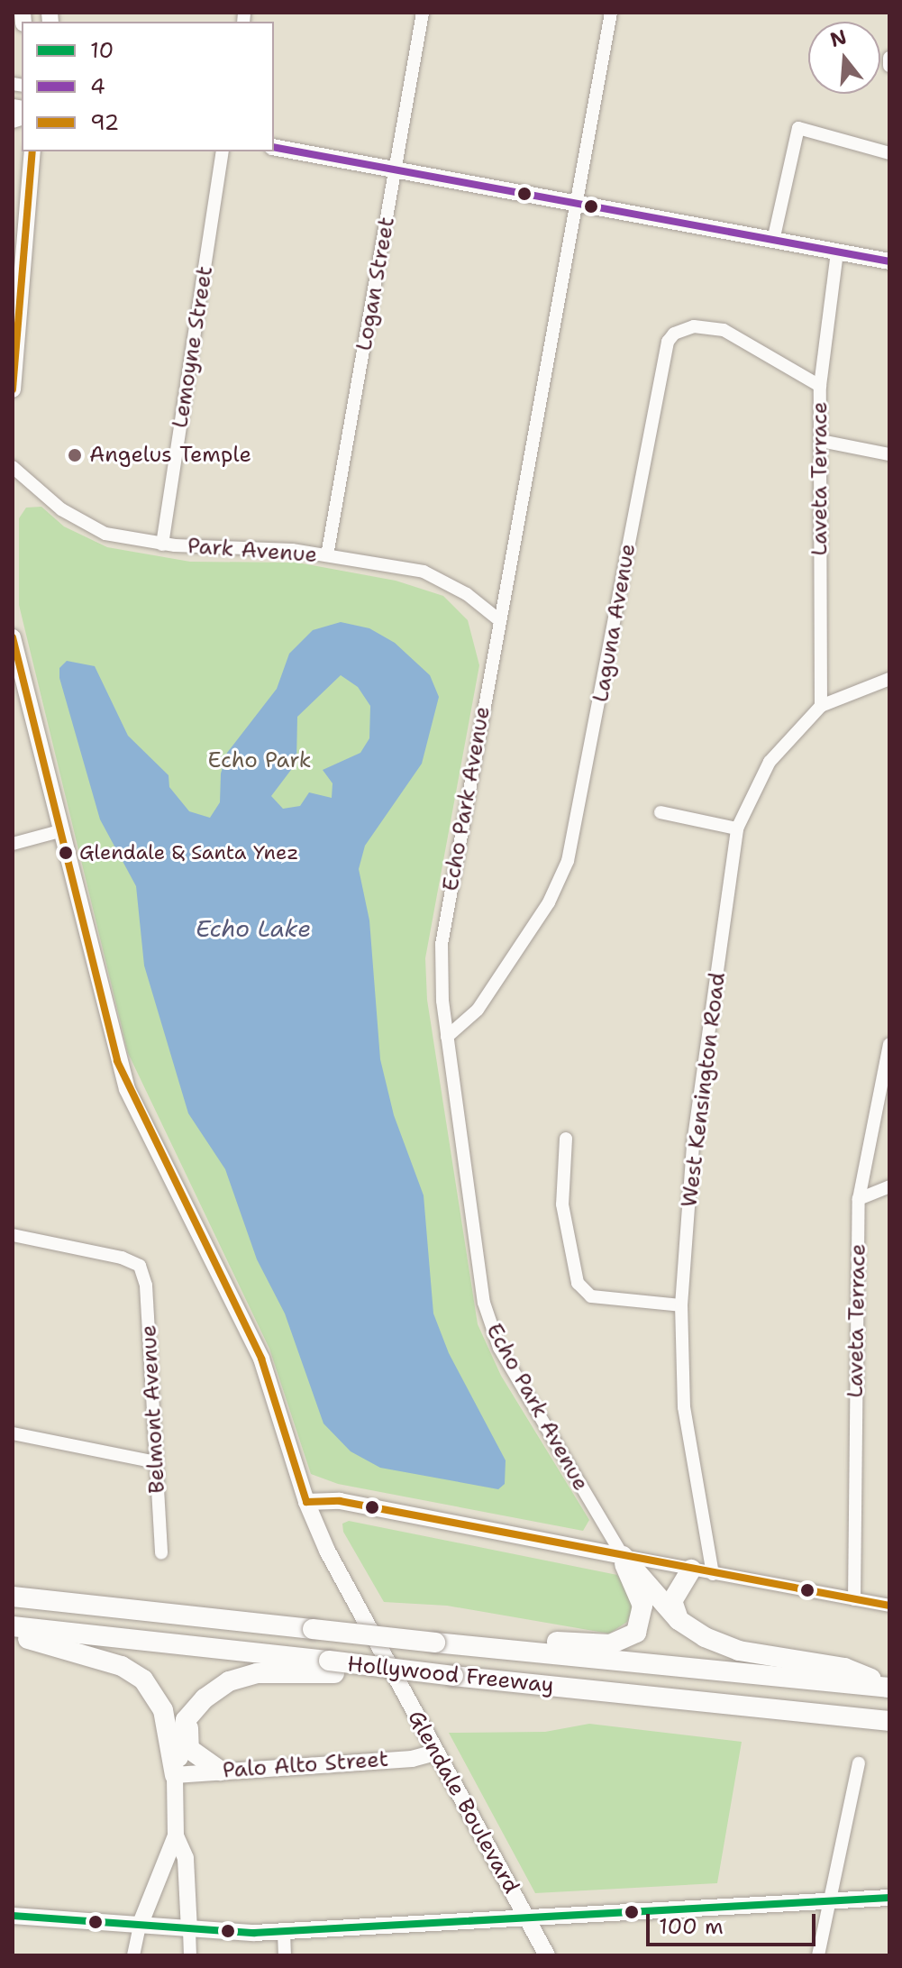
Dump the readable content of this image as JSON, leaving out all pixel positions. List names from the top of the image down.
{
  "streets": {
    "highway": ["Hollywood Freeway"],
    "main road": ["Palo Alto Street", "Glendale Boulevard"],
    "street": [
      "Logan Street",
      "Lemoyne Street",
      "Laveta Terrace",
      "Park Avenue",
      "Laguna Avenue",
      "Echo Park Avenue",
      "West Kensington Road",
      "Belmont Avenue"
    ]
  },
  "crossings": [
    ["Logan Street", "Park Avenue"],
    ["Lemoyne Street", "Park Avenue"],
    ["Laveta Terrace", "Laguna Avenue"],
    ["Laveta Terrace", "West Kensington Road"],
    ["Park Avenue", "Echo Park Avenue"],
    ["Laguna Avenue", "Echo Park Avenue"],
    ["Palo Alto Street", "Glendale Boulevard"]
  ],
  "water": ["Echo Lake"],
  "parks": ["Echo Park"],
  "places": ["Angelus Temple", "Glendale & Santa Ynez"],
  "lines": ["transit line 4", "transit line 92", "transit line 10"],
  "legend": ["10", "4", "92"],
  "scale_bar": "100 m",
  "north": "top"
}
